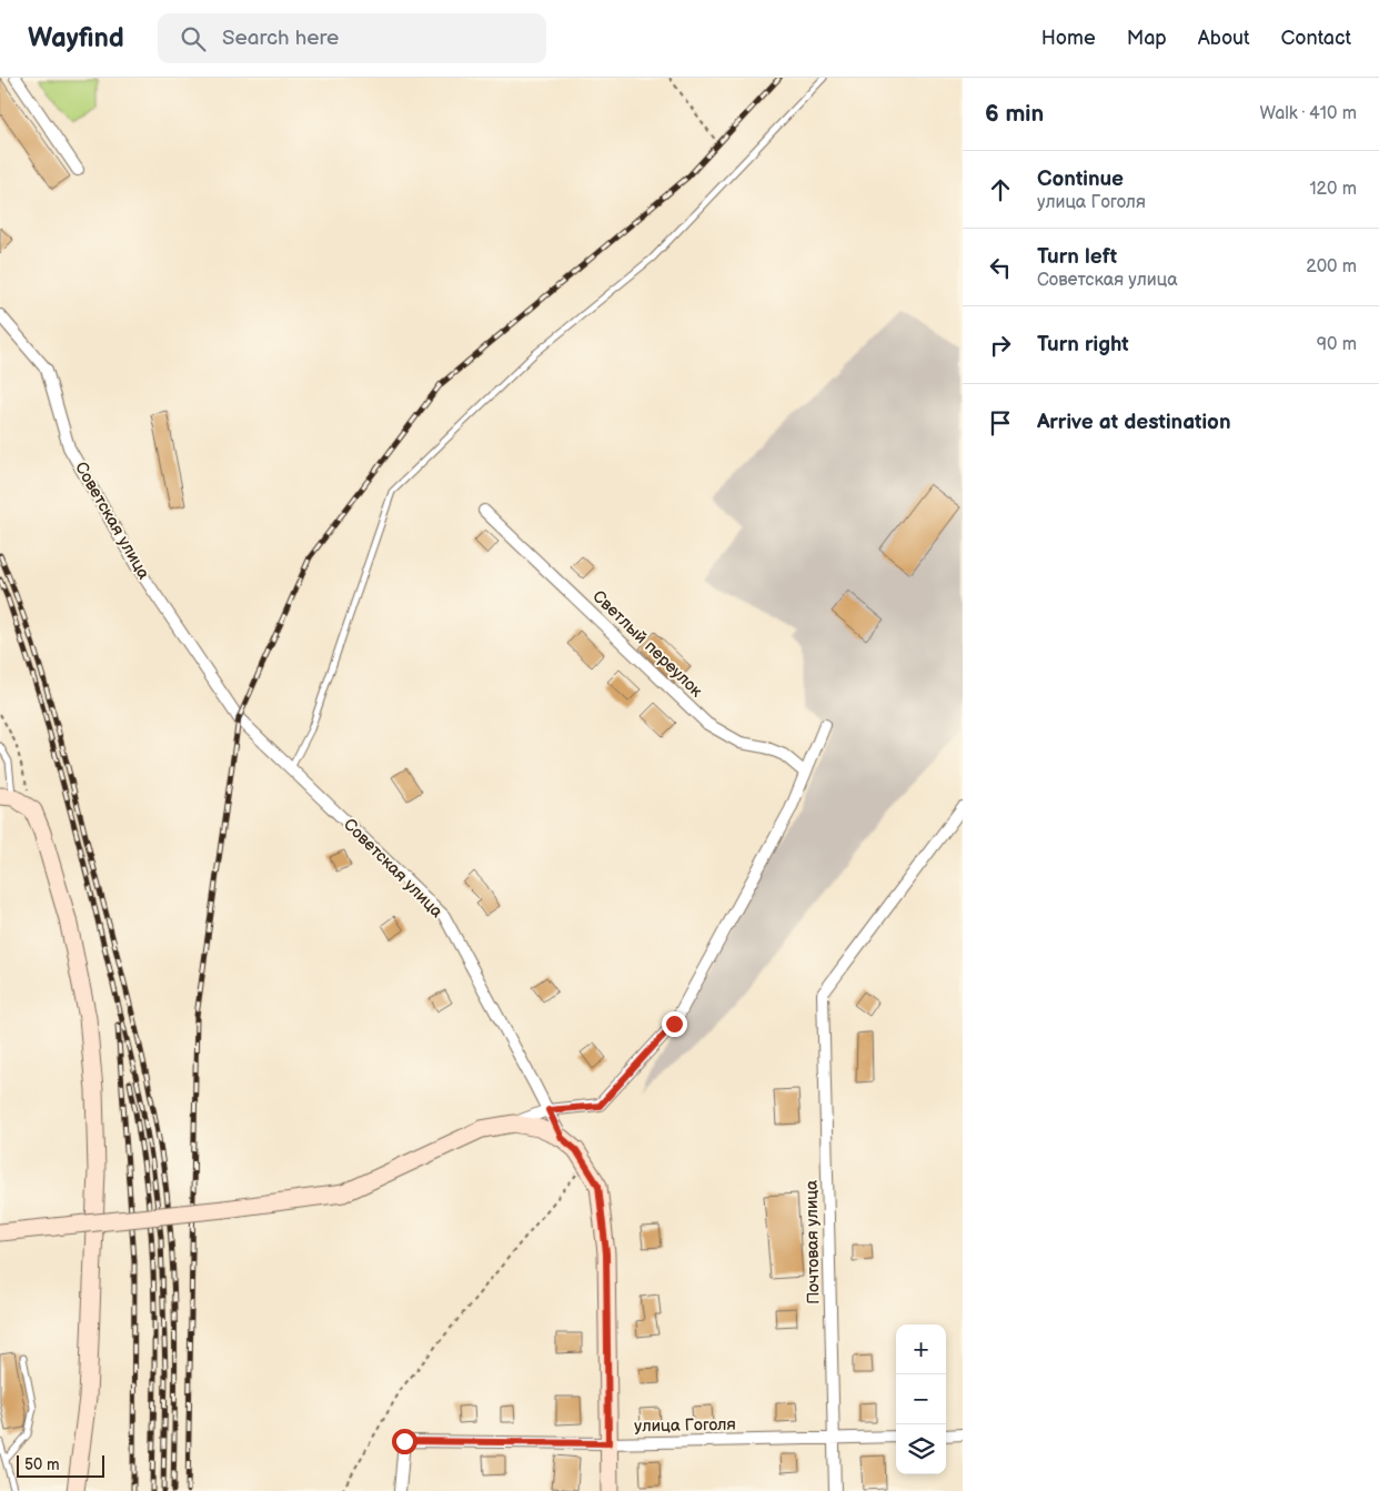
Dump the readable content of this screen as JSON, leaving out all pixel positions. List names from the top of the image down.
{
  "streets": {
    "street": [
      "Советская улица",
      "Светлый переулок",
      "Почтовая улица",
      "улица Гоголя"
    ]
  },
  "crossings": [
    ["Советская улица", "улица Гоголя"],
    ["Почтовая улица", "улица Гоголя"]
  ],
  "scale_bar": "50 m",
  "page": {
    "header": "Wayfind",
    "search": "Search here",
    "nav": [
      "Home",
      "Map",
      "About",
      "Contact"
    ],
    "heading": ["6 min", "Walk · 410 m"],
    "list": [
      ["Continue", "улица Гоголя", "120 m"],
      ["Turn left", "Советская улица", "200 m"],
      ["Turn right", "90 m"],
      "Arrive at destination"
    ],
    "map_buttons": ["+", "−"],
    "scale": "50 m"
  }
}
